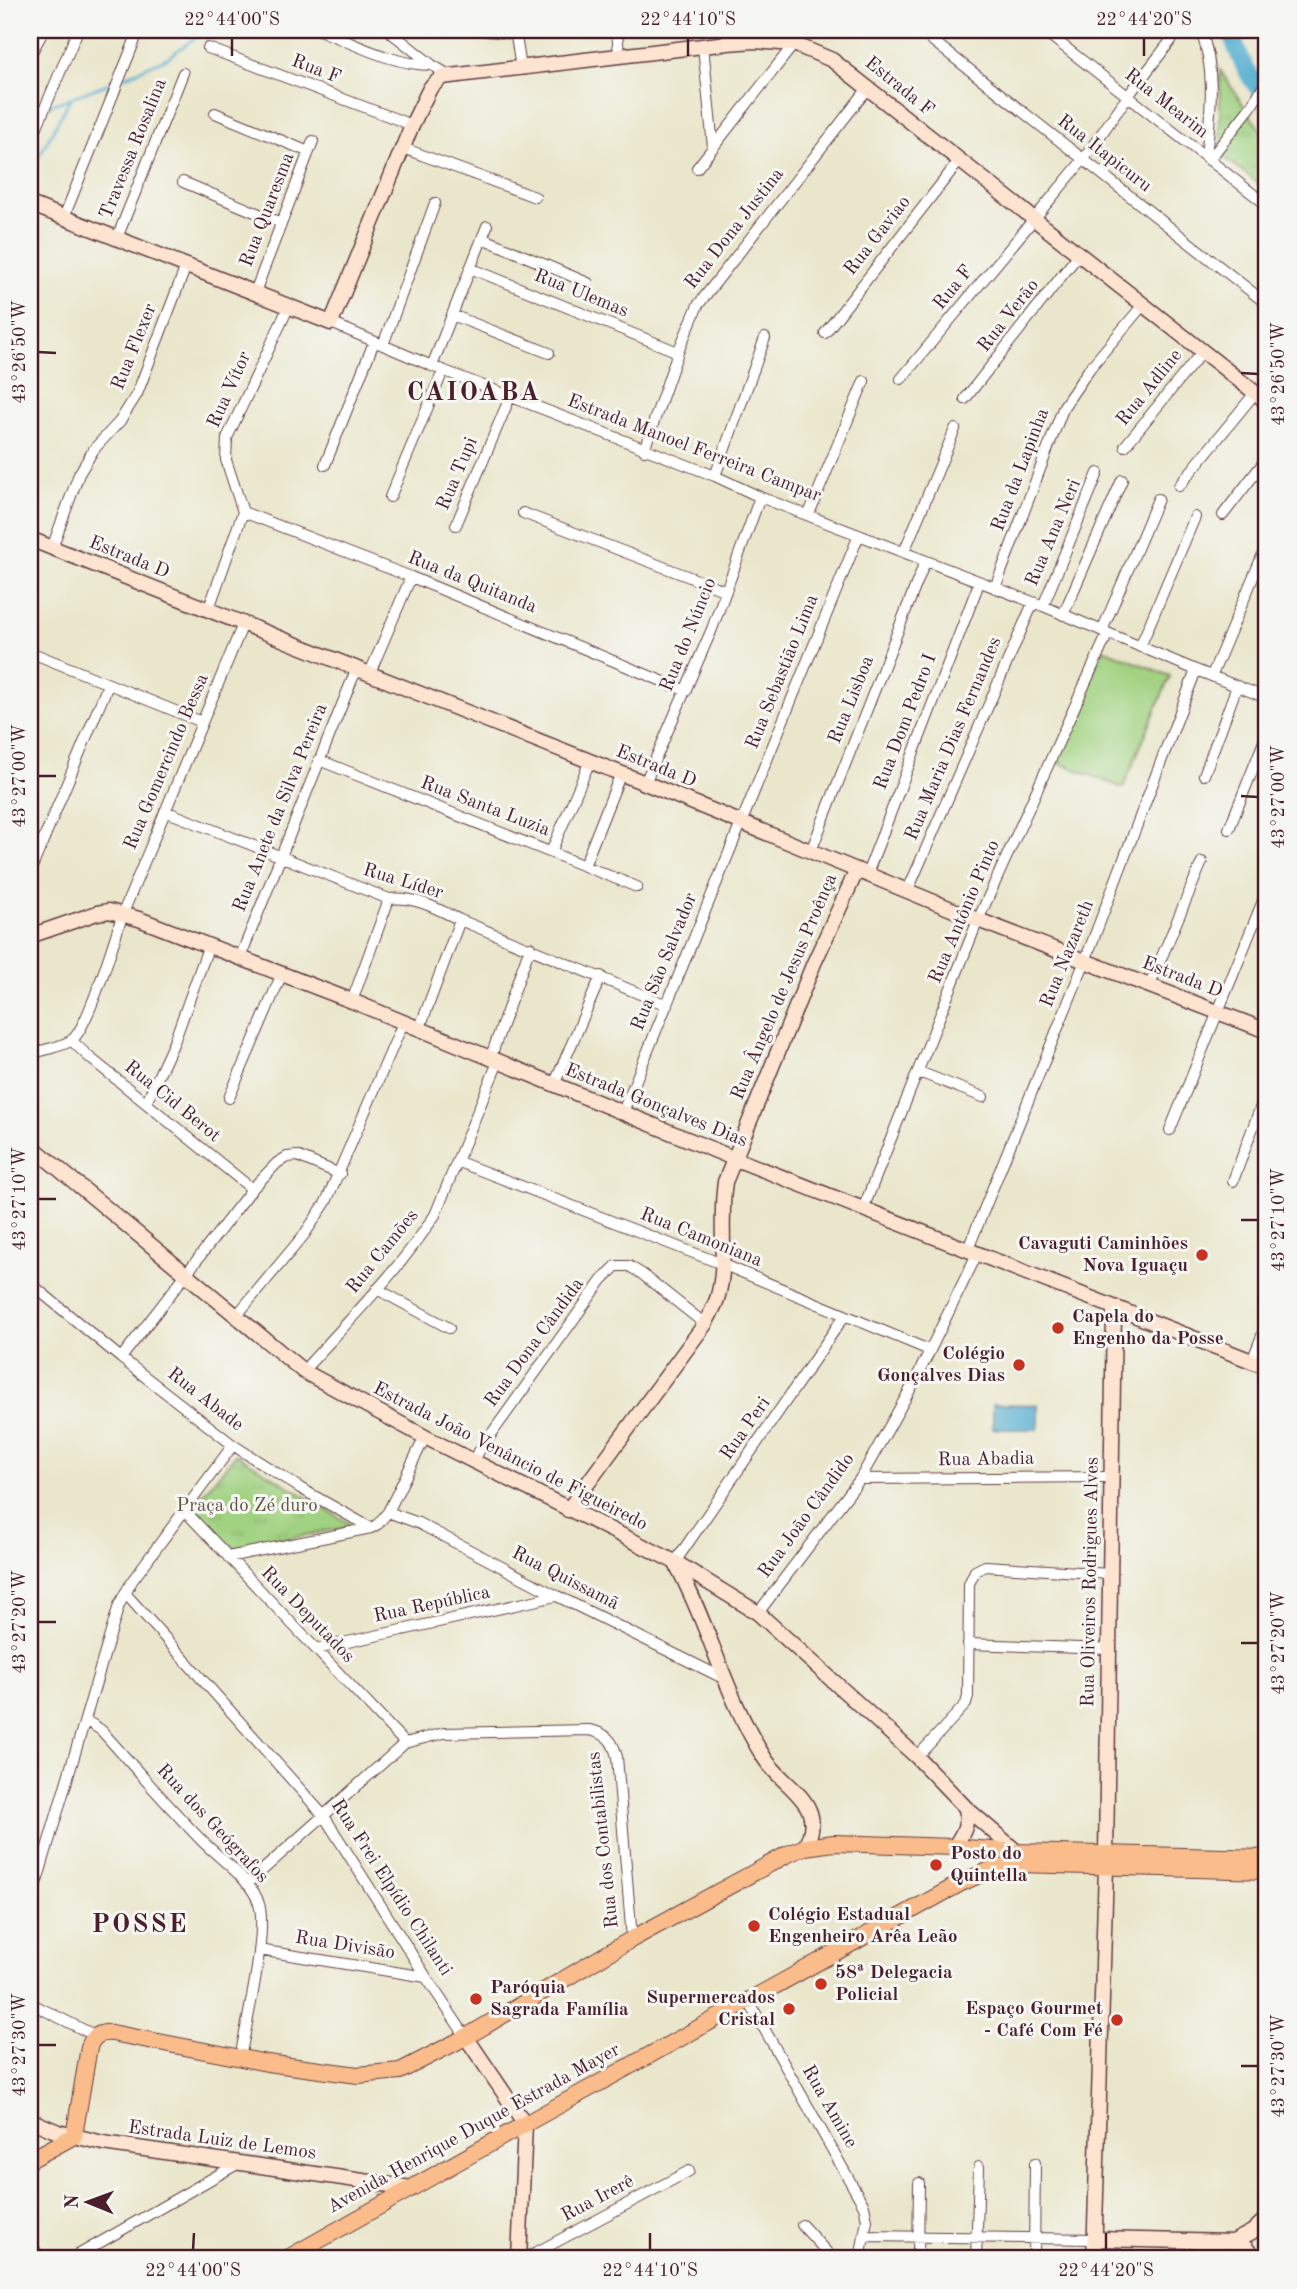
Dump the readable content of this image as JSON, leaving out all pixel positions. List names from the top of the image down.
{
  "streets": {
    "main road": ["Avenida Henrique Duque Estrada Mayer"],
    "street": [
      "Rua F",
      "Estrada F",
      "Rua Mearim",
      "Travessa Rosalina",
      "Rua Itapicuru",
      "Rua Quaresma",
      "Rua Dona Justina",
      "Rua Gaviao",
      "Rua Ulemas",
      "Rua Verão",
      "Rua Flexer",
      "Rua Adline",
      "Rua Vítor",
      "Estrada Manoel Ferreira Campar",
      "Rua da Lapinha",
      "Rua Tupi",
      "Rua Ana Neri",
      "Estrada D",
      "Rua da Quitanda",
      "Rua do Núncio",
      "Rua Sebastião Lima",
      "Rua Lisboa",
      "Rua Dom Pedro I",
      "Rua Maria Dias Fernandes",
      "Rua Gomercindo Bessa",
      "Rua Santa Luzia",
      "Rua Anete da Silva Pereira",
      "Rua Líder",
      "Rua Antônio Pinto",
      "Rua Nazareth",
      "Rua São Salvador",
      "Rua Ângelo de Jesus Proênça",
      "Rua Cid Berot",
      "Estrada Gonçalves Dias",
      "Rua Camoniana",
      "Rua Camões",
      "Rua Dona Cândida",
      "Rua Abade",
      "Rua Peri",
      "Estrada João Venâncio de Figueiredo",
      "Rua Abadia",
      "Rua João Cândido",
      "Rua Quissamã",
      "Rua Oliveiros Rodrigues Alves",
      "Rua República",
      "Rua Deputados",
      "Rua dos Geógrafos",
      "Rua dos Contabilistas",
      "Rua Frei Elpídio Chilanti",
      "Rua Divisão",
      "Rua Amine",
      "Estrada Luiz de Lemos",
      "Rua Irerê"
    ]
  },
  "crossings": [
    ["Rua F", "Estrada F"],
    ["Rua F", "Rua Mearim"],
    ["Rua F", "Rua Itapicuru"],
    ["Estrada F", "Rua Dona Justina"],
    ["Estrada F", "Rua Gaviao"],
    ["Estrada F", "Rua Verão"],
    ["Estrada F", "Rua Adline"],
    ["Estrada F", "Rua da Lapinha"],
    ["Travessa Rosalina", "Estrada Manoel Ferreira Campar"],
    ["Rua Quaresma", "Estrada Manoel Ferreira Campar"],
    ["Rua Dona Justina", "Rua Ulemas"],
    ["Rua Dona Justina", "Estrada Manoel Ferreira Campar"],
    ["Rua Flexer", "Estrada Manoel Ferreira Campar"],
    ["Rua Flexer", "Estrada D"],
    ["Rua Vítor", "Estrada Manoel Ferreira Campar"],
    ["Rua Vítor", "Rua da Quitanda"],
    ["Estrada Manoel Ferreira Campar", "Rua da Lapinha"],
    ["Estrada Manoel Ferreira Campar", "Rua Tupi"],
    ["Estrada Manoel Ferreira Campar", "Rua Ana Neri"],
    ["Estrada Manoel Ferreira Campar", "Rua do Núncio"],
    ["Estrada Manoel Ferreira Campar", "Rua Sebastião Lima"],
    ["Estrada Manoel Ferreira Campar", "Rua Lisboa"],
    ["Estrada Manoel Ferreira Campar", "Rua Dom Pedro I"],
    ["Estrada Manoel Ferreira Campar", "Rua Maria Dias Fernandes"],
    ["Estrada Manoel Ferreira Campar", "Rua Antônio Pinto"],
    ["Estrada Manoel Ferreira Campar", "Rua Nazareth"],
    ["Rua Ana Neri", "Rua Maria Dias Fernandes"],
    ["Estrada D", "Rua do Núncio"],
    ["Estrada D", "Rua Sebastião Lima"],
    ["Estrada D", "Rua Lisboa"],
    ["Estrada D", "Rua Dom Pedro I"],
    ["Estrada D", "Rua Maria Dias Fernandes"],
    ["Estrada D", "Rua Gomercindo Bessa"],
    ["Estrada D", "Rua Anete da Silva Pereira"],
    ["Estrada D", "Rua Antônio Pinto"],
    ["Estrada D", "Rua Nazareth"],
    ["Estrada D", "Rua São Salvador"],
    ["Estrada D", "Rua Ângelo de Jesus Proênça"],
    ["Rua da Quitanda", "Rua do Núncio"],
    ["Rua da Quitanda", "Rua Anete da Silva Pereira"],
    ["Rua Sebastião Lima", "Rua São Salvador"],
    ["Rua Dom Pedro I", "Rua Ângelo de Jesus Proênça"],
    ["Rua Gomercindo Bessa", "Rua Líder"],
    ["Rua Gomercindo Bessa", "Rua Cid Berot"],
    ["Rua Gomercindo Bessa", "Estrada Gonçalves Dias"],
    ["Rua Santa Luzia", "Rua Anete da Silva Pereira"],
    ["Rua Anete da Silva Pereira", "Rua Líder"],
    ["Rua Anete da Silva Pereira", "Estrada Gonçalves Dias"],
    ["Rua Líder", "Rua São Salvador"],
    ["Rua Líder", "Rua Camões"],
    ["Rua Antônio Pinto", "Estrada Gonçalves Dias"],
    ["Rua Nazareth", "Estrada Gonçalves Dias"],
    ["Rua Nazareth", "Rua João Cândido"],
    ["Rua São Salvador", "Estrada Gonçalves Dias"],
    ["Rua Ângelo de Jesus Proênça", "Estrada Gonçalves Dias"],
    ["Rua Ângelo de Jesus Proênça", "Rua Camoniana"],
    ["Rua Ângelo de Jesus Proênça", "Rua Dona Cândida"],
    ["Rua Ângelo de Jesus Proênça", "Estrada João Venâncio de Figueiredo"],
    ["Estrada Gonçalves Dias", "Rua Camões"],
    ["Estrada Gonçalves Dias", "Rua João Cândido"],
    ["Estrada Gonçalves Dias", "Rua Oliveiros Rodrigues Alves"],
    ["Rua Camoniana", "Rua Camões"],
    ["Rua Camoniana", "Rua Peri"],
    ["Rua Camoniana", "Rua João Cândido"],
    ["Rua Camões", "Estrada João Venâncio de Figueiredo"],
    ["Rua Dona Cândida", "Estrada João Venâncio de Figueiredo"],
    ["Rua Peri", "Estrada João Venâncio de Figueiredo"],
    ["Estrada João Venâncio de Figueiredo", "Rua João Cândido"],
    ["Estrada João Venâncio de Figueiredo", "Avenida Henrique Duque Estrada Mayer"],
    ["Rua Abadia", "Rua João Cândido"],
    ["Rua Abadia", "Rua Oliveiros Rodrigues Alves"],
    ["Rua Quissamã", "Rua República"],
    ["Rua República", "Rua Deputados"],
    ["Rua Deputados", "Rua dos Contabilistas"],
    ["Rua dos Geógrafos", "Rua dos Contabilistas"],
    ["Rua dos Geógrafos", "Rua Divisão"],
    ["Rua dos Contabilistas", "Rua Frei Elpídio Chilanti"],
    ["Rua Frei Elpídio Chilanti", "Rua Divisão"],
    ["Rua Frei Elpídio Chilanti", "Avenida Henrique Duque Estrada Mayer"],
    ["Rua Amine", "Avenida Henrique Duque Estrada Mayer"],
    ["Avenida Henrique Duque Estrada Mayer", "Estrada Luiz de Lemos"]
  ],
  "districts": ["CAIOABA", "POSSE"],
  "parks": ["Praça do Zé duro"],
  "places": [
    "Cavaguti Caminhões Nova Iguaçu",
    "Capela do Engenho da Posse",
    "Colégio Gonçalves Dias",
    "Posto do Quintella",
    "Colégio Estadual Engenheiro Arêa Leão",
    "58ª Delegacia Policial",
    "Paróquia Sagrada Família",
    "Supermercados Cristal",
    "Espaço Gourmet - Café Com Fé"
  ],
  "north": "left",
  "coordinates": [
    "22°44'00\"S",
    "22°44'10\"S",
    "22°44'20\"S",
    "43°26'50\"W",
    "43°27'00\"W",
    "43°27'10\"W",
    "43°27'20\"W",
    "43°27'30\"W"
  ]
}
